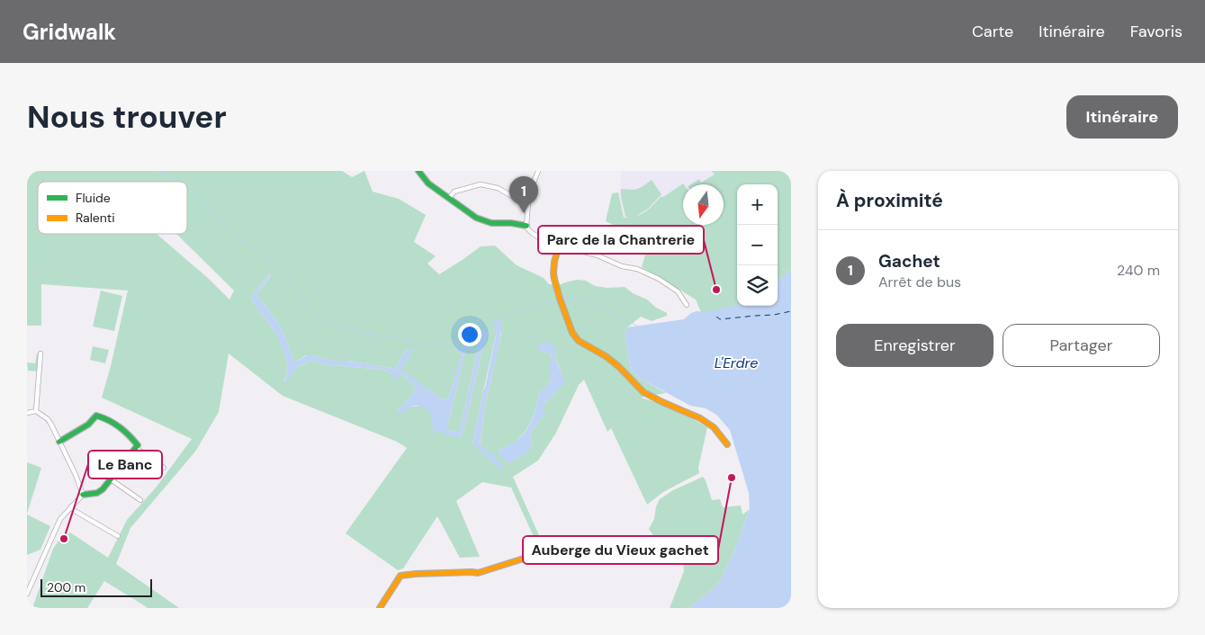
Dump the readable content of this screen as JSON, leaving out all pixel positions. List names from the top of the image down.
{
  "water": ["L'Erdre"],
  "places": ["Parc de la Chantrerie", "Auberge du Vieux gachet", "Le Banc"],
  "legend": ["Fluide", "Ralenti"],
  "scale_bar": "200 m",
  "north": "bottom",
  "page": {
    "header": "Gridwalk",
    "nav": ["Carte", "Itinéraire", "Favoris"],
    "buttons": [
      "Itinéraire",
      ["Enregistrer", "Partager"]
    ],
    "title": "Nous trouver",
    "heading": "À proximité",
    "pins": "1",
    "map_buttons": ["+", "−"],
    "list": [
      {
        "mark": "1",
        "name": "Gachet",
        "note": "Arrêt de bus",
        "value": "240 m"
      }
    ],
    "scale": "200 m"
  }
}
